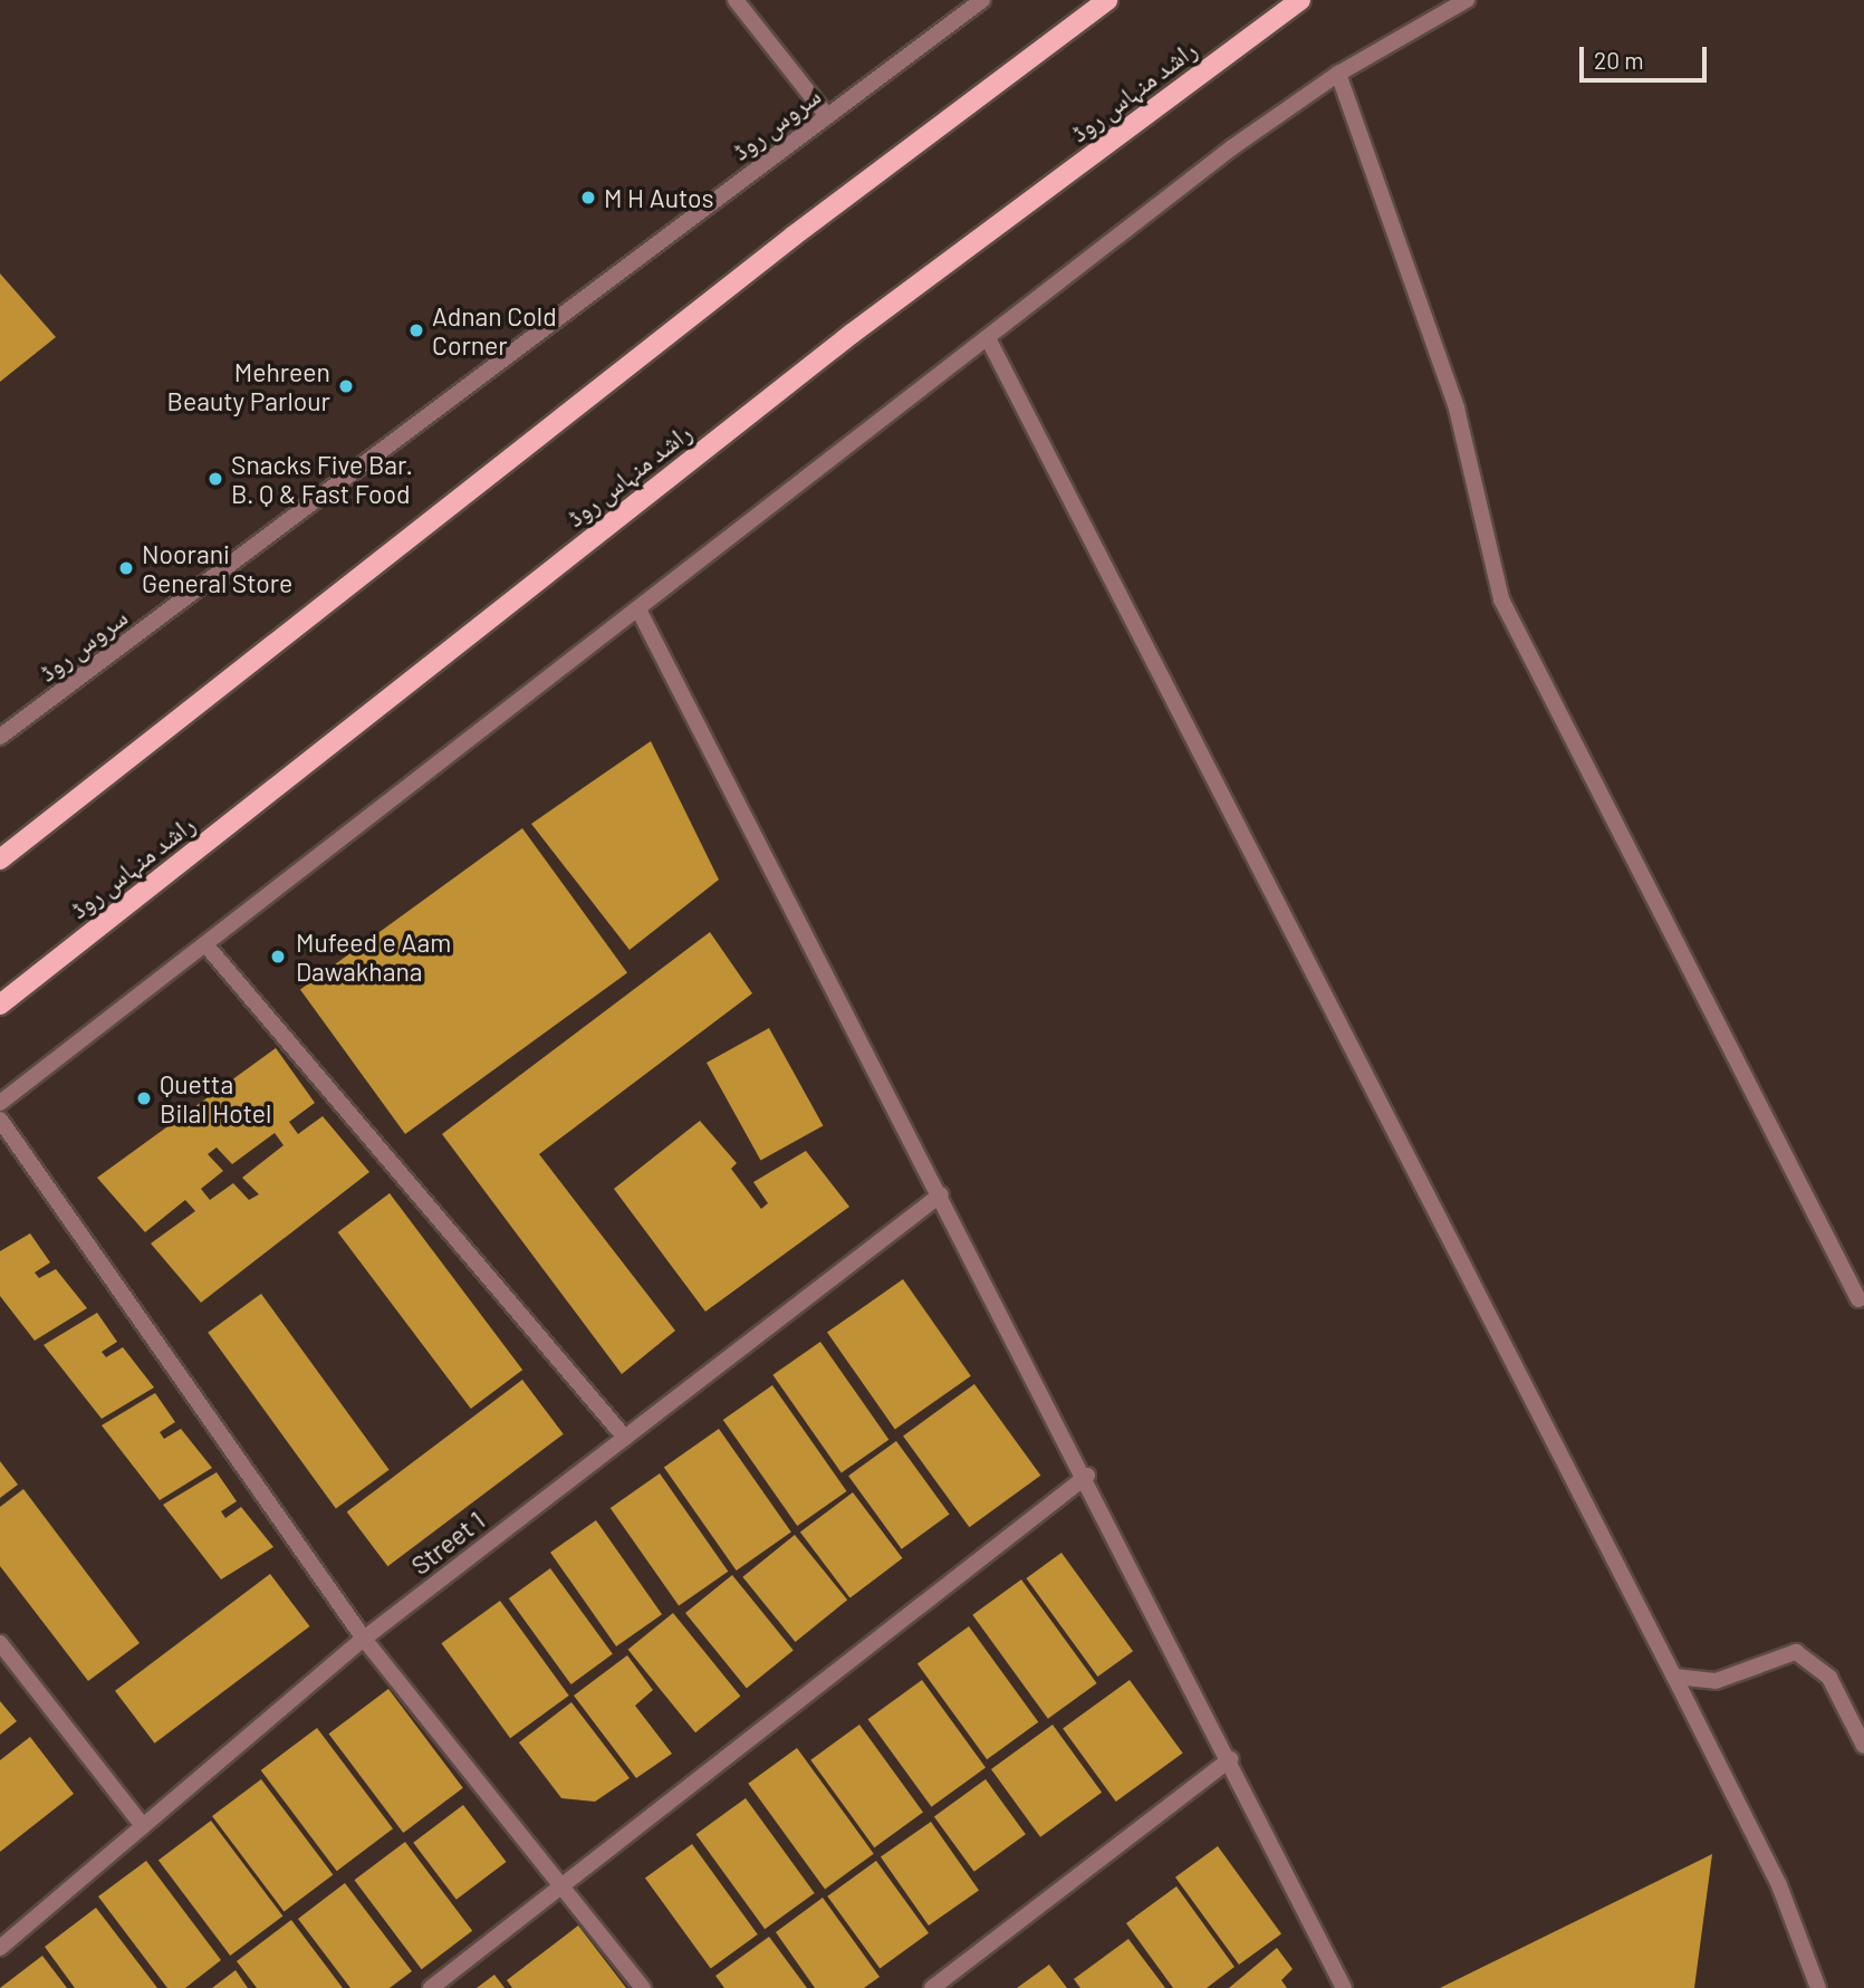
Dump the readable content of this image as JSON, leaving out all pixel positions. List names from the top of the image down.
{
  "streets": {
    "main road": ["راشد منہاس روڈ"],
    "street": ["سروس روڈ", "Street 1"]
  },
  "places": [
    "M H Autos",
    "Adnan Cold Corner",
    "Mehreen Beauty Parlour",
    "Snacks Five Bar. B. Q & Fast Food",
    "Noorani General Store",
    "Mufeed e Aam Dawakhana",
    "Quetta Bilal Hotel"
  ],
  "scale_bar": "20 m"
}
